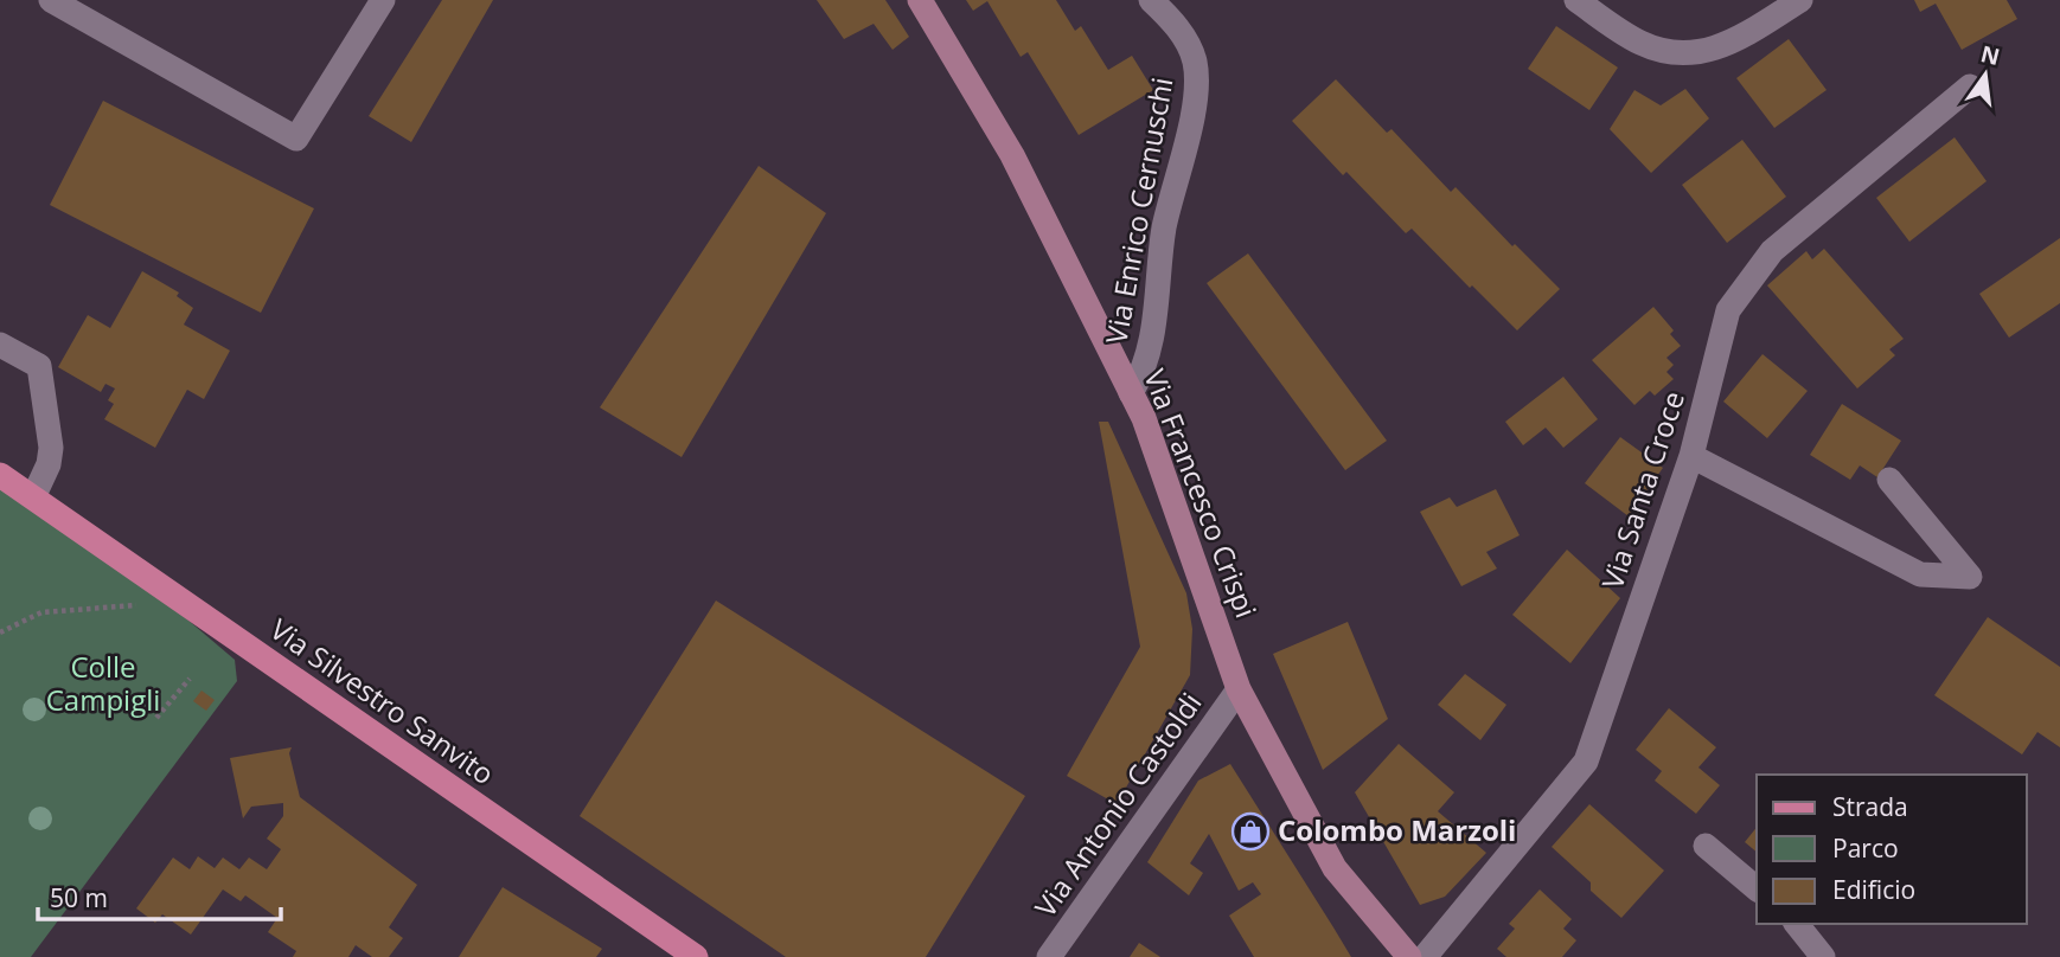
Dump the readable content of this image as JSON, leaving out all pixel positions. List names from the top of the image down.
{
  "streets": {
    "main road": ["Via Silvestro Sanvito"],
    "street": [
      "Via Enrico Cernuschi",
      "Via Santa Croce",
      "Via Francesco Crispi",
      "Via Antonio Castoldi"
    ]
  },
  "crossings": [
    ["Via Enrico Cernuschi", "Via Francesco Crispi"],
    ["Via Francesco Crispi", "Via Antonio Castoldi"]
  ],
  "parks": ["Colle Campigli"],
  "places": {
    "shop": ["Colombo Marzoli"]
  },
  "legend": ["Strada", "Parco", "Edificio"],
  "scale_bar": "50 m",
  "north": "top"
}
